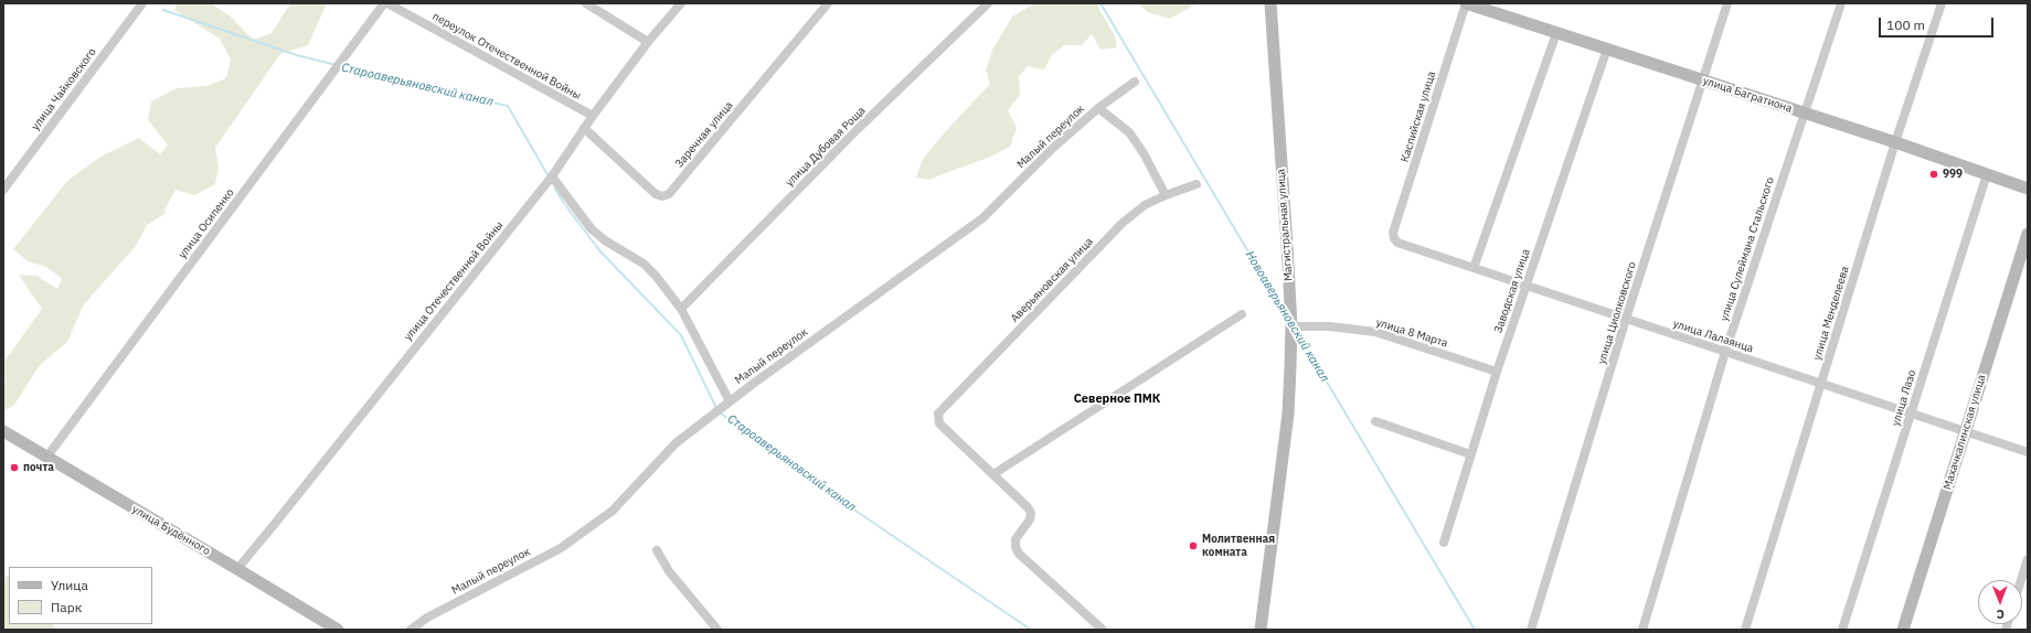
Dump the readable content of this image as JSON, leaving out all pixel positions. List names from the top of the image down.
{
  "streets": {
    "street": [
      "переулок Отечественной Войны",
      "улица Чайковского",
      "улица Багратиона",
      "Каспийская улица",
      "Заречная улица",
      "Малый переулок",
      "улица Дубовая Роща",
      "улица Осипенко",
      "Магистральная улица",
      "улица Сулеймана Стальского",
      "Аверьяновская улица",
      "улица Отечественной Войны",
      "Заводская улица",
      "улица Циолковского",
      "улица Менделеева",
      "улица 8 Марта",
      "улица Лалаянца",
      "улица Лазо",
      "Махачкалинская улица",
      "улица Будённого"
    ]
  },
  "crossings": [
    ["переулок Отечественной Войны", "улица Отечественной Войны"],
    ["улица Багратиона", "Каспийская улица"],
    ["улица Багратиона", "улица Сулеймана Стальского"],
    ["улица Багратиона", "Заводская улица"],
    ["улица Багратиона", "улица Циолковского"],
    ["улица Багратиона", "улица Менделеева"],
    ["улица Багратиона", "улица Лазо"],
    ["Каспийская улица", "улица Лалаянца"],
    ["Заречная улица", "улица Отечественной Войны"],
    ["улица Осипенко", "улица Будённого"],
    ["Магистральная улица", "улица 8 Марта"],
    ["улица Сулеймана Стальского", "улица Лалаянца"],
    ["улица Отечественной Войны", "улица Будённого"],
    ["Заводская улица", "улица 8 Марта"],
    ["Заводская улица", "улица Лалаянца"],
    ["улица Циолковского", "улица Лалаянца"],
    ["улица Менделеева", "улица Лалаянца"],
    ["улица Лалаянца", "улица Лазо"],
    ["улица Лалаянца", "Махачкалинская улица"]
  ],
  "districts": ["Северное ПМК"],
  "water": ["Староаверьяновский канал", "Новоаверьяновский канал"],
  "places": ["999", "почта", "Молитвенная комната"],
  "legend": ["Улица", "Парк"],
  "scale_bar": "100 m",
  "north": "bottom"
}
